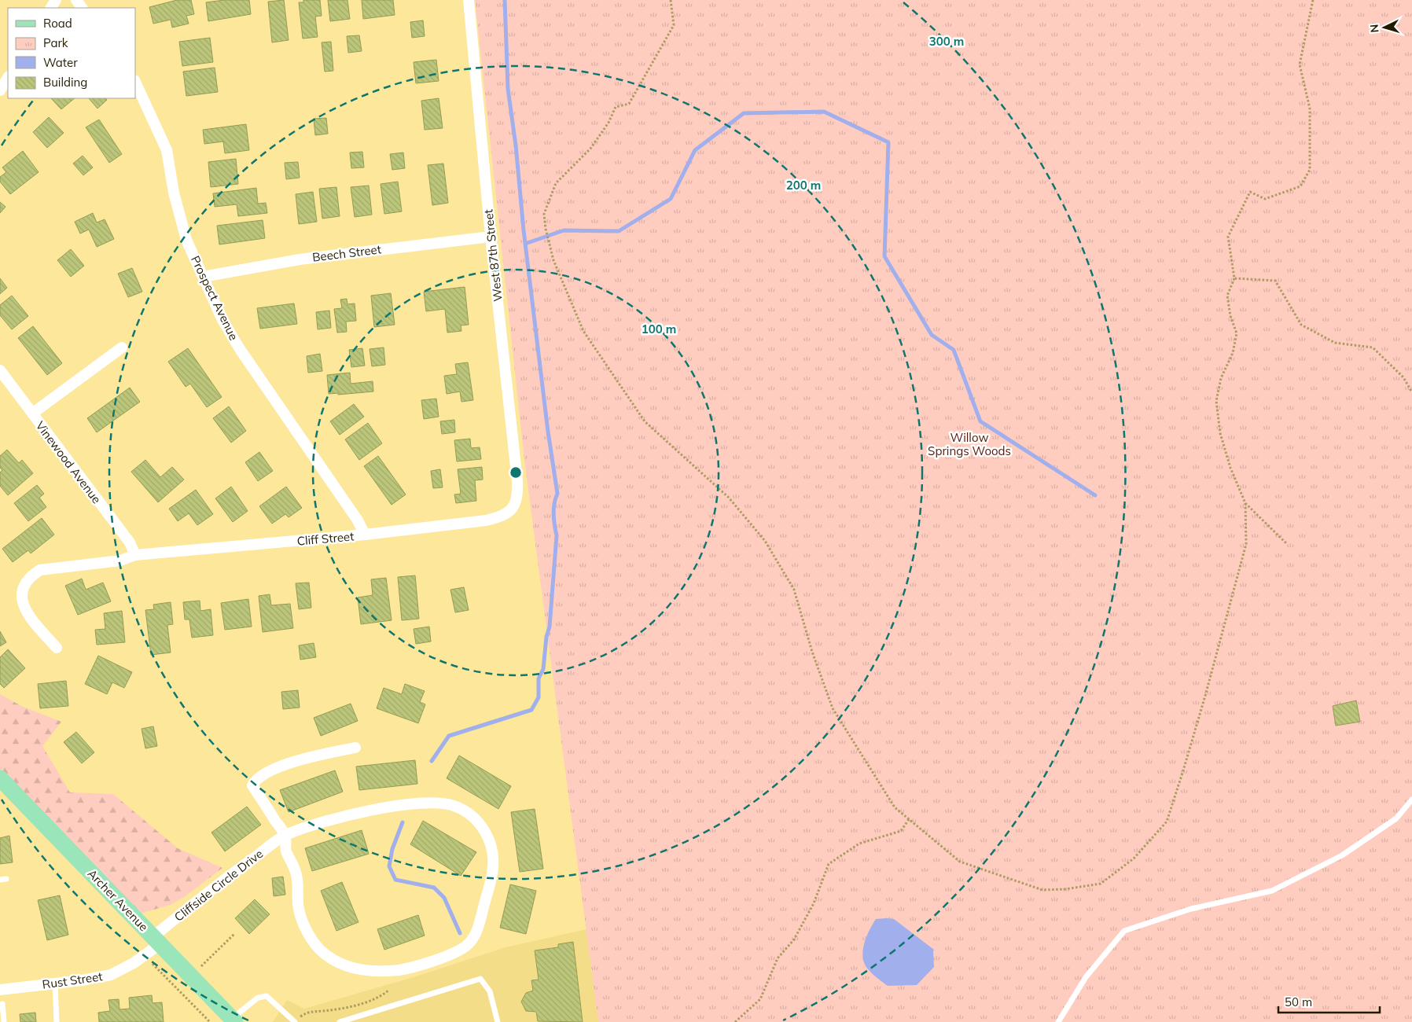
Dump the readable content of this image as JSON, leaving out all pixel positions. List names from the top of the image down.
{
  "streets": {
    "main road": ["Archer Avenue"],
    "street": [
      "Beech Street",
      "West 87th Street",
      "Prospect Avenue",
      "Vinewood Avenue",
      "Cliff Street",
      "Cliffside Circle Drive",
      "Rust Street"
    ]
  },
  "crossings": [
    ["Beech Street", "West 87th Street"],
    ["Beech Street", "Prospect Avenue"],
    ["West 87th Street", "Cliff Street"],
    ["Prospect Avenue", "Cliff Street"],
    ["Vinewood Avenue", "Cliff Street"],
    ["Cliffside Circle Drive", "Archer Avenue"],
    ["Cliffside Circle Drive", "Rust Street"],
    ["Archer Avenue", "Rust Street"]
  ],
  "parks": ["Willow Springs Woods"],
  "legend": [
    "Road",
    "Park",
    "Water",
    "Building"
  ],
  "scale_bar": "50 m",
  "north": "left",
  "rings": ["300 m", "200 m", "100 m"]
}
